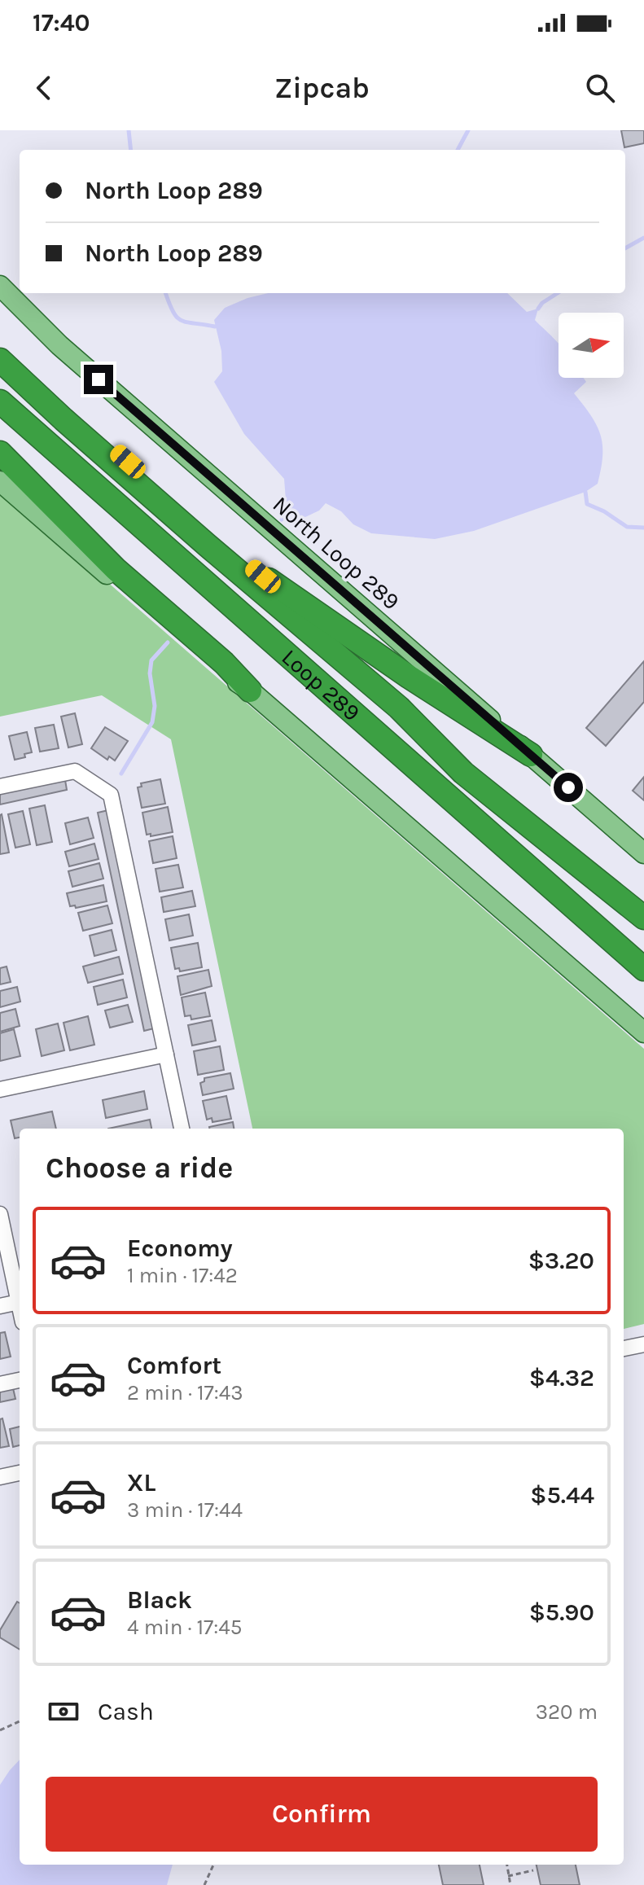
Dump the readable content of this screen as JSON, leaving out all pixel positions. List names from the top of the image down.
{
  "streets": {
    "highway": ["Loop 289"],
    "main road": ["North Loop 289"]
  },
  "north": "right",
  "page": {
    "status": "17:40",
    "header": "Zipcab",
    "banner": ["North Loop 289", "North Loop 289"],
    "heading": "Choose a ride",
    "list": [
      {
        "name": "Economy",
        "note": "1 min · 17:42",
        "value": "$3.20"
      },
      {
        "name": "Comfort",
        "note": "2 min · 17:43",
        "value": "$4.32"
      },
      {
        "name": "XL",
        "note": "3 min · 17:44",
        "value": "$5.44"
      },
      {
        "name": "Black",
        "note": "4 min · 17:45",
        "value": "$5.90"
      }
    ],
    "pay": ["Cash", "320 m"],
    "buttons": "Confirm"
  }
}
